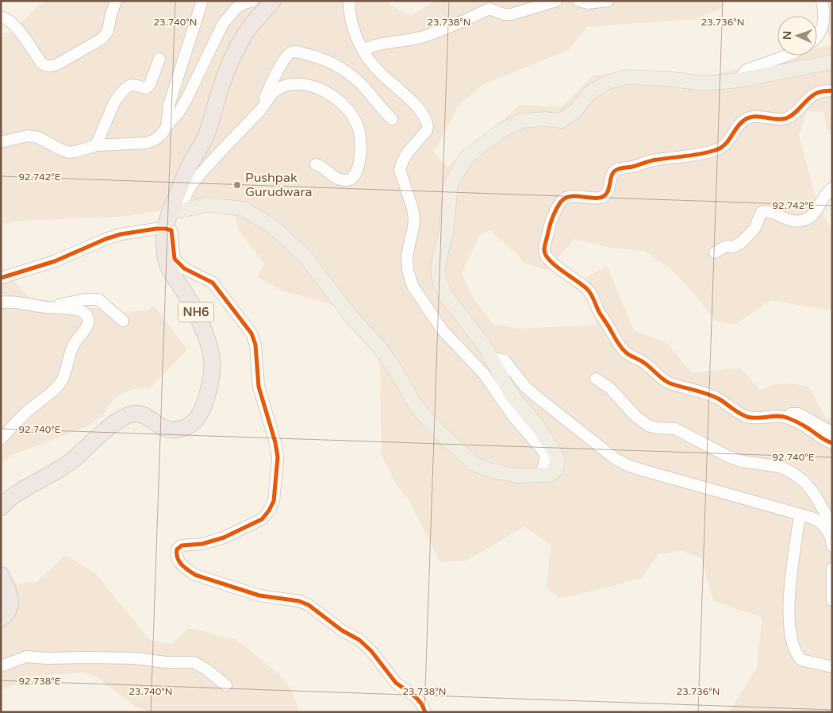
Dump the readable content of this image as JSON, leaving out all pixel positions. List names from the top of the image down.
{
  "streets": {
    "highway": ["NH6"]
  },
  "places": ["Pushpak Gurudwara"],
  "north": "left",
  "coordinates": [
    "23.740°N",
    "23.738°N",
    "23.736°N",
    "92.742°E",
    "92.740°E",
    "92.738°E"
  ]
}
